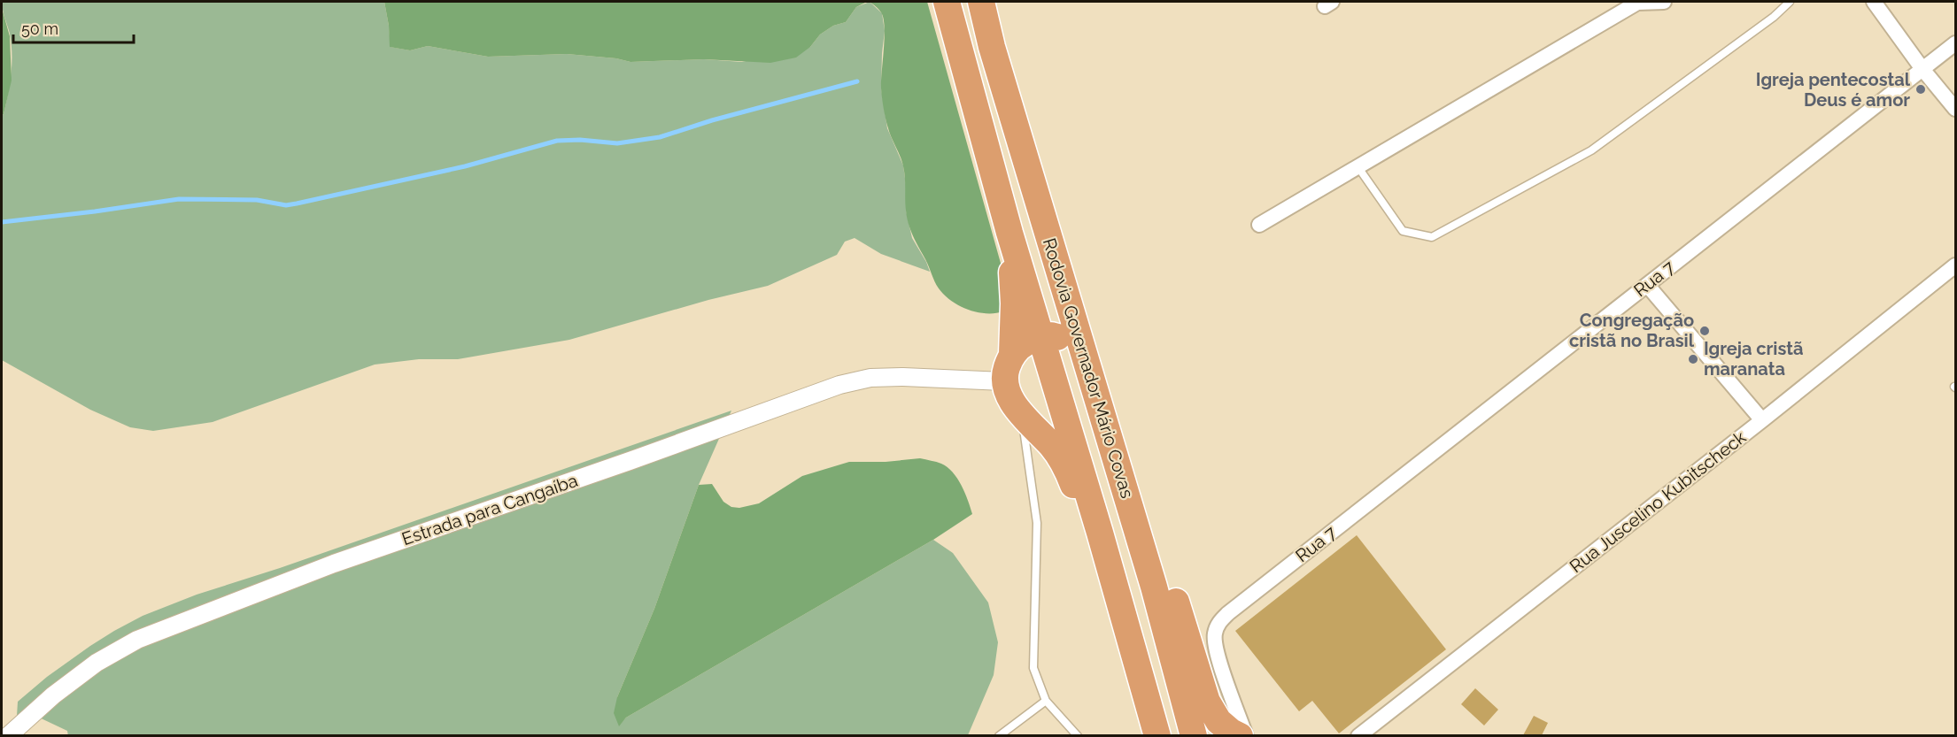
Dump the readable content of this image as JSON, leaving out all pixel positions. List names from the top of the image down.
{
  "streets": {
    "highway": ["Rodovia Governador Mário Covas"],
    "street": ["Rua 7", "Rua Juscelino Kubitscheck", "Estrada para Cangaíba"]
  },
  "places": ["Igreja pentecostal Deus é amor", "Congregação cristã no Brasil", "Igreja cristã maranata"],
  "scale_bar": "50 m"
}
